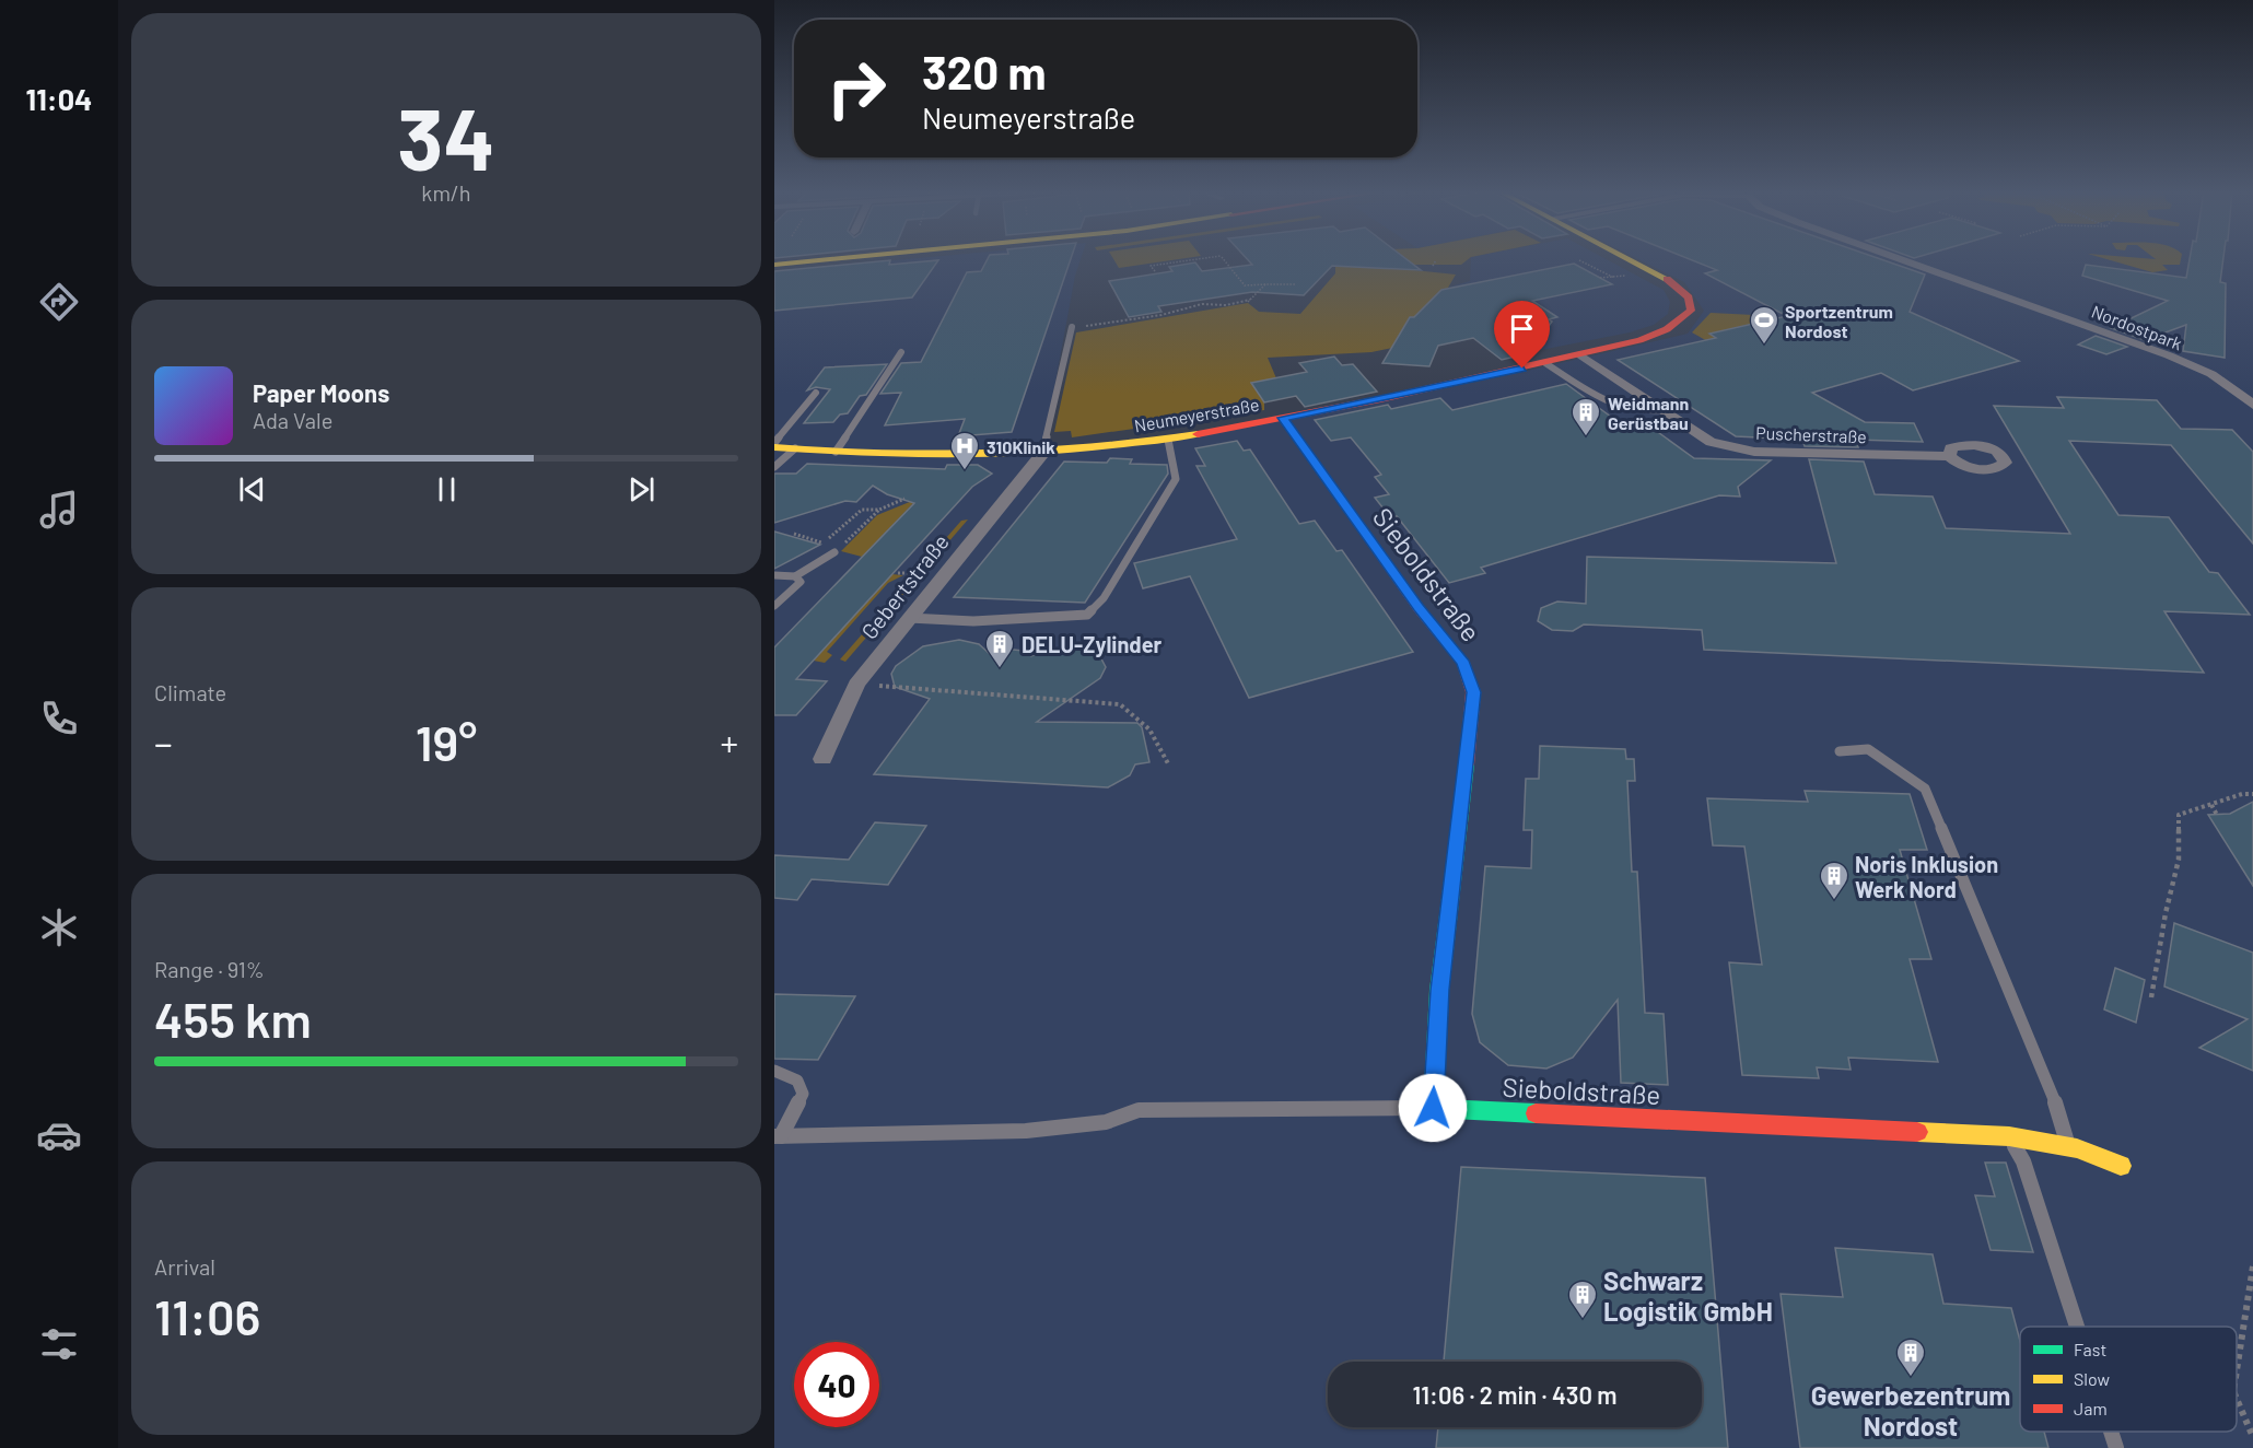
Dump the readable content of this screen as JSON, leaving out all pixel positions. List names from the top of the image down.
{
  "streets": {
    "street": [
      "Nordostpark",
      "Neumeyerstraße",
      "Puscherstraße",
      "Sieboldstraße",
      "Gebertstraße"
    ]
  },
  "crossings": [
    ["Neumeyerstraße", "Puscherstraße"],
    ["Neumeyerstraße", "Sieboldstraße"],
    ["Neumeyerstraße", "Gebertstraße"]
  ],
  "places": {
    "sports": ["Sportzentrum Nordost"],
    "building": [
      "Weidmann Gerüstbau",
      "DELU-Zylinder",
      "Noris Inklusion Werk Nord",
      "Schwarz Logistik GmbH",
      "Gewerbezentrum Nordost"
    ],
    "hospital": ["310Klinik"]
  },
  "legend": ["Fast", "Slow", "Jam"],
  "page": {
    "tabs": "11:04",
    "tile": [
      ["34", "km/h"],
      "Climate",
      ["Range · 91%", "455 km"],
      ["Arrival", "11:06"]
    ],
    "turn": ["320 m", "Neumeyerstraße"],
    "song": ["Paper Moons", "Ada Vale"],
    "heat": ["−", "19°", "+"],
    "limit": "40",
    "trip": "11:06 · 2 min · 430 m"
  }
}
